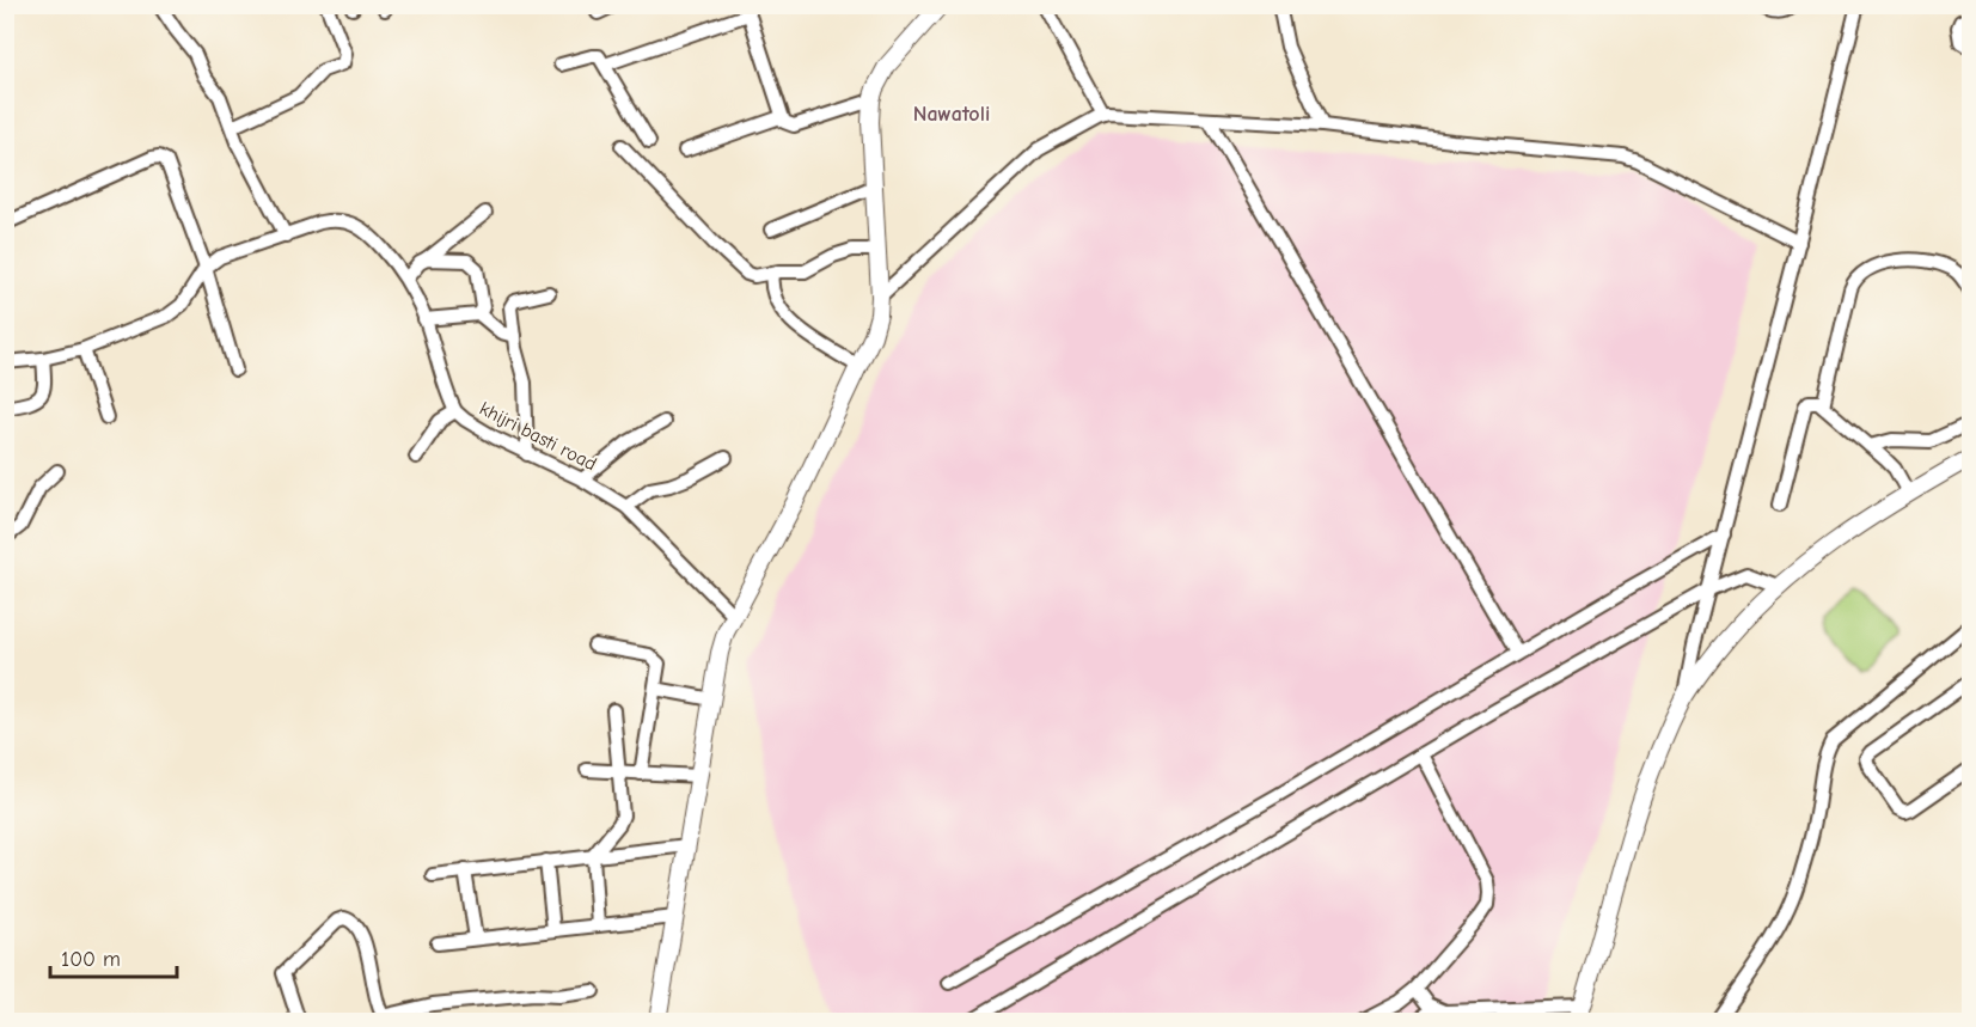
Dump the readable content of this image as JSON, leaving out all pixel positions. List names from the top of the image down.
{
  "streets": {
    "street": ["khijri basti road"]
  },
  "districts": ["Nawatoli"],
  "scale_bar": "100 m"
}
